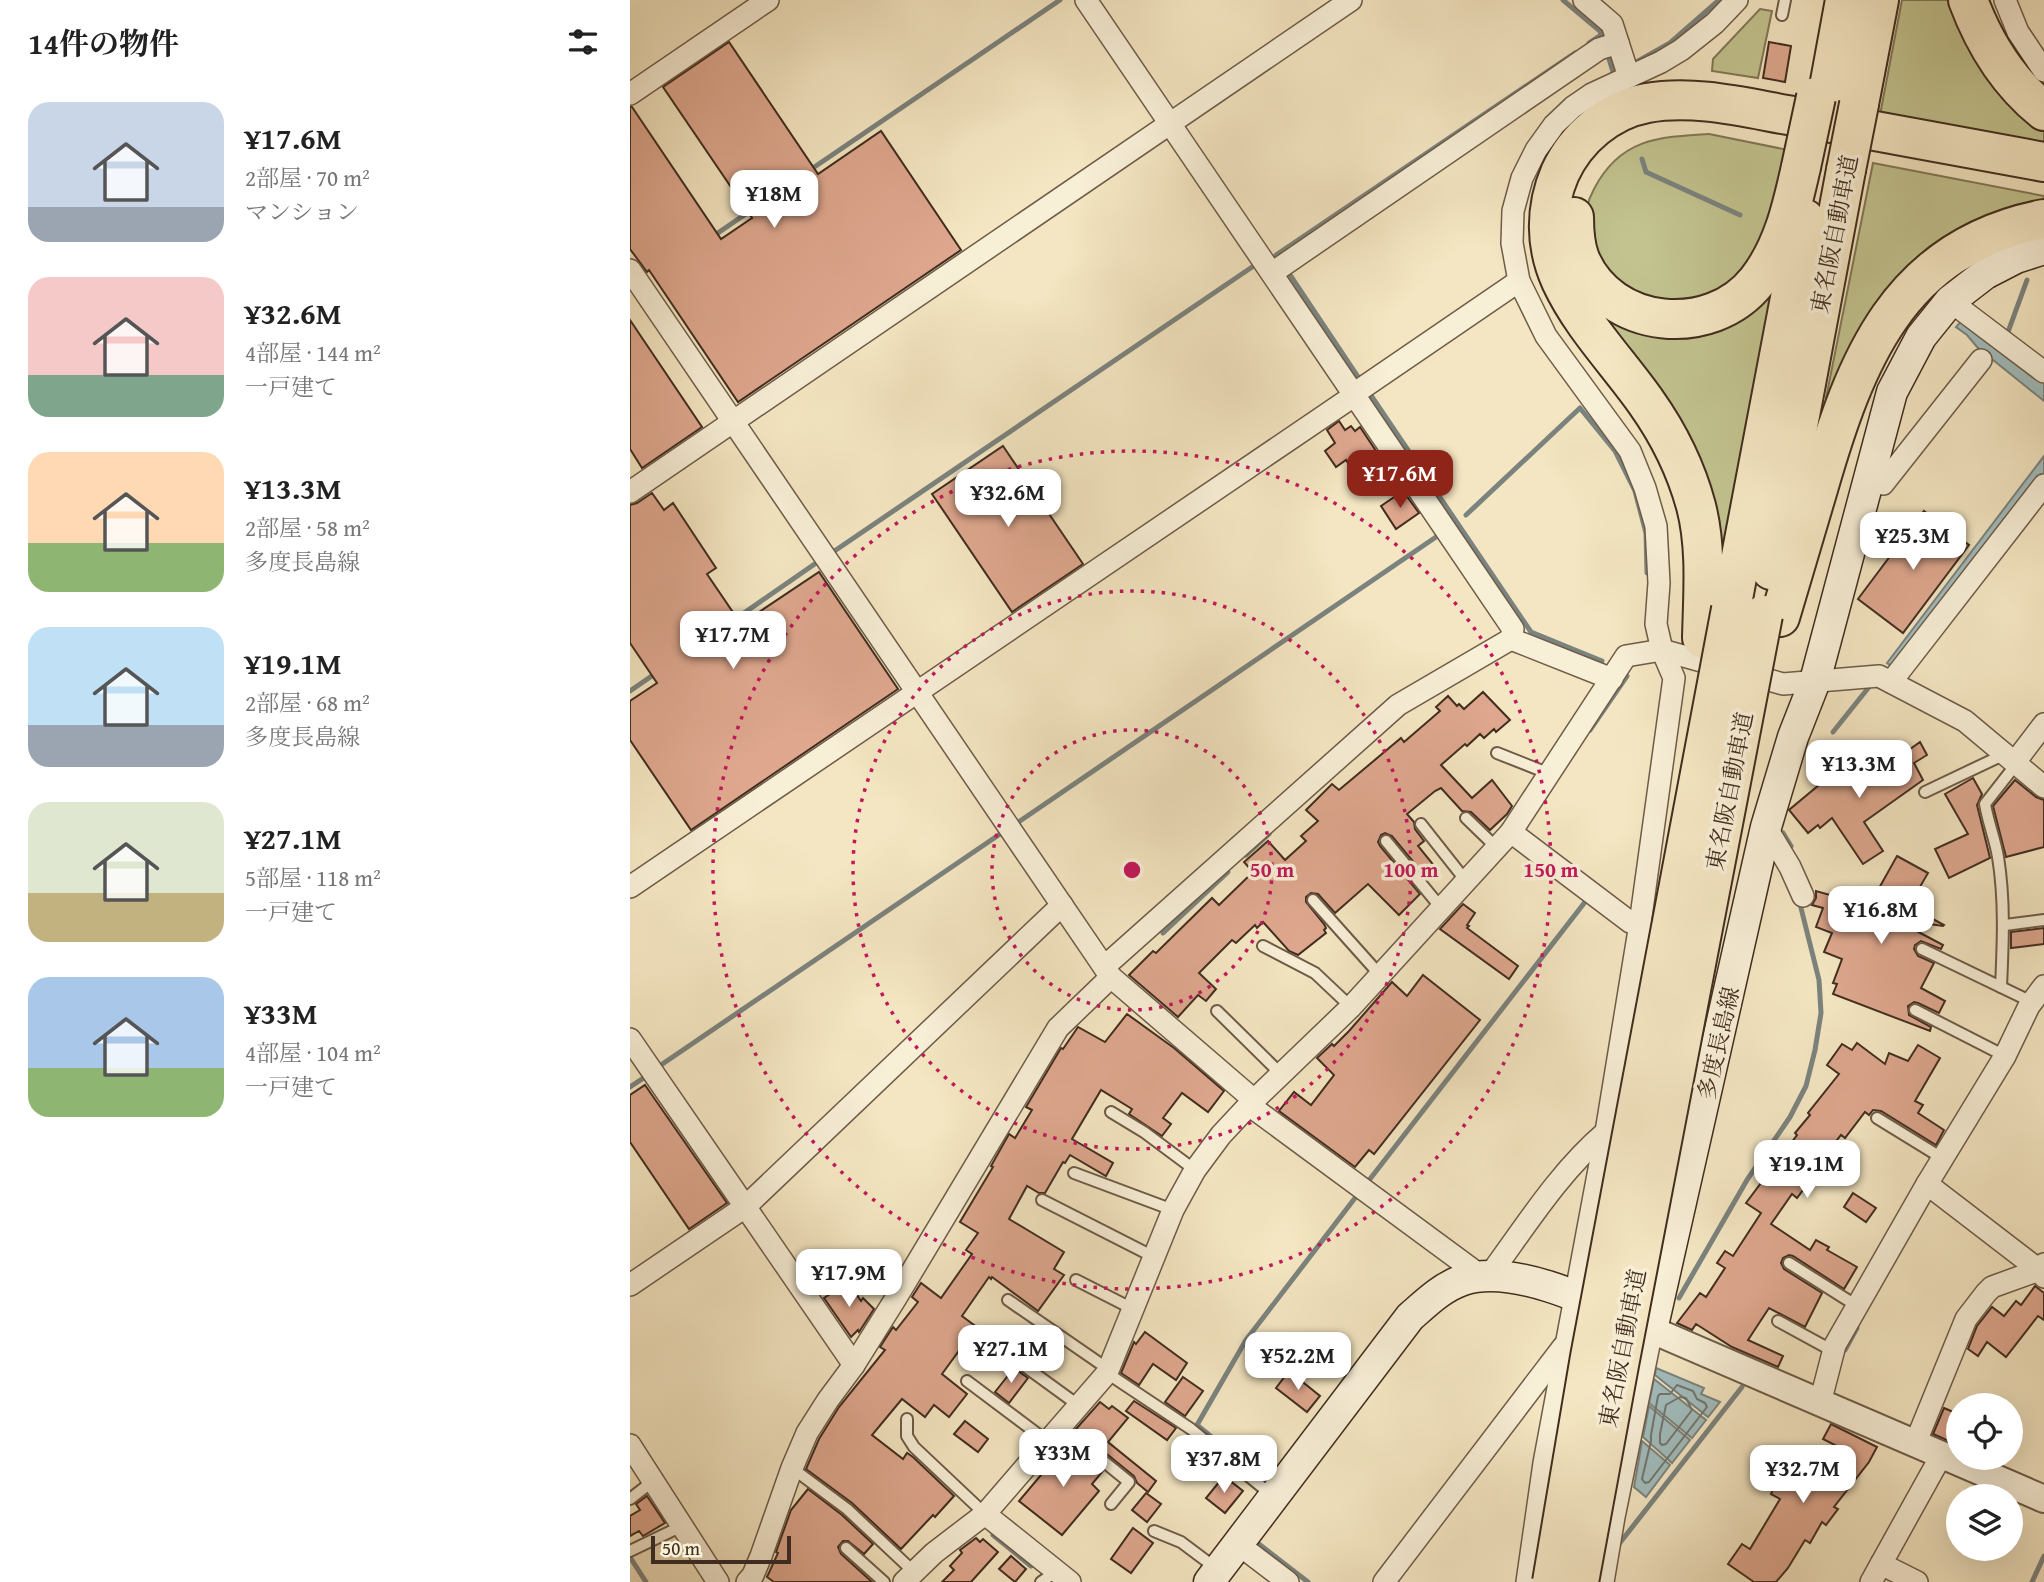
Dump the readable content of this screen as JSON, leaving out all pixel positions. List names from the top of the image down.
{
  "streets": {
    "highway": ["東名阪自動車道"],
    "main road": ["多度長島線"]
  },
  "scale_bar": "50 m",
  "page": {
    "heading": "14件の物件",
    "list": [
      {
        "name": "¥17.6M",
        "note": "2部屋 · 70 m² · マンション"
      },
      {
        "name": "¥32.6M",
        "note": "4部屋 · 144 m² · 一戸建て"
      },
      {
        "name": "¥13.3M",
        "note": "2部屋 · 58 m² · 多度長島線"
      },
      {
        "name": "¥19.1M",
        "note": "2部屋 · 68 m² · 多度長島線"
      },
      {
        "name": "¥27.1M",
        "note": "5部屋 · 118 m² · 一戸建て"
      },
      {
        "name": "¥33M",
        "note": "4部屋 · 104 m² · 一戸建て"
      }
    ],
    "price": [
      "¥18M",
      "¥17.6M",
      "¥32.6M",
      "¥25.3M",
      "¥17.7M",
      "¥13.3M",
      "¥16.8M",
      "¥19.1M",
      "¥17.9M",
      "¥27.1M",
      "¥52.2M",
      "¥33M",
      "¥37.8M",
      "¥32.7M"
    ],
    "scale": "50 m"
  },
  "rings": ["50 m", "100 m", "150 m"]
}
